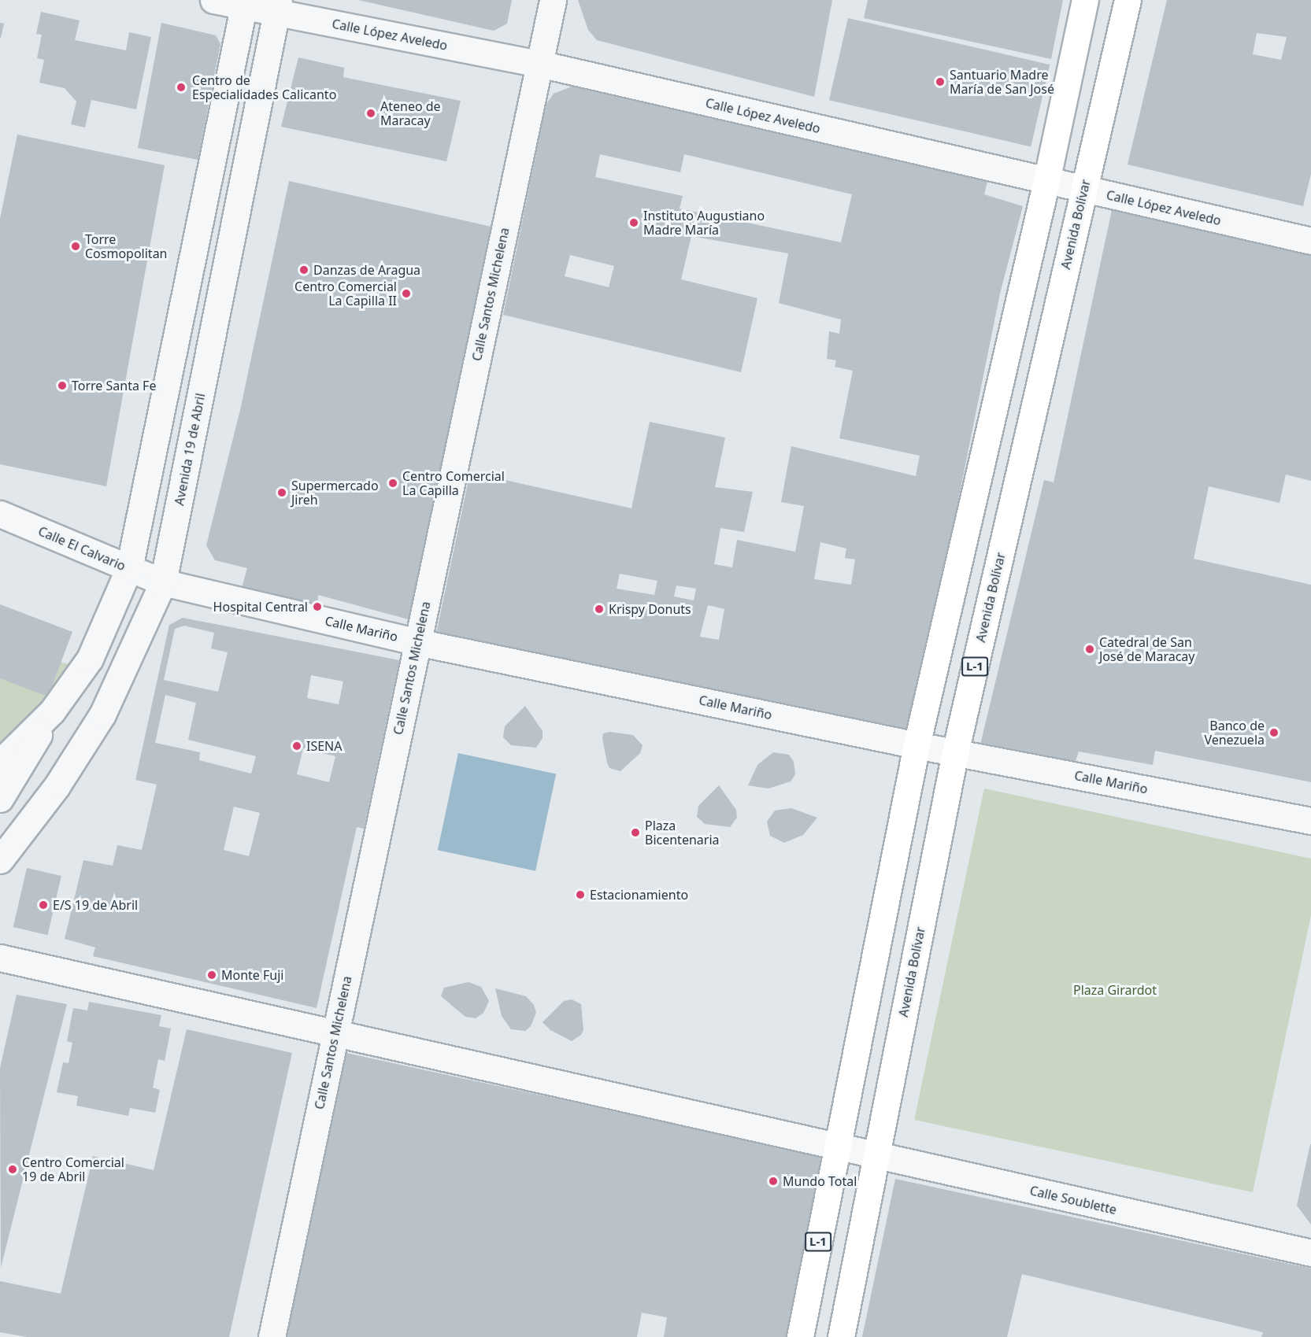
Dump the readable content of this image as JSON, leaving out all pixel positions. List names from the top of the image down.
{
  "streets": {
    "main road": ["Avenida Bolívar", "L-1"],
    "street": [
      "Calle López Aveledo",
      "Calle Santos Michelena",
      "Avenida 19 de Abril",
      "Calle El Calvario",
      "Calle Mariño",
      "Calle Soublette"
    ]
  },
  "crossings": [
    ["Calle López Aveledo", "Avenida Bolívar"],
    ["Calle López Aveledo", "Calle Santos Michelena"],
    ["Calle López Aveledo", "Avenida 19 de Abril"],
    ["Calle López Aveledo", "L-1"],
    ["Avenida Bolívar", "Calle Mariño"],
    ["Avenida Bolívar", "Calle Soublette"],
    ["Calle Santos Michelena", "Calle Mariño"],
    ["Calle Santos Michelena", "Calle Soublette"],
    ["Avenida 19 de Abril", "Calle El Calvario"],
    ["Avenida 19 de Abril", "Calle Mariño"],
    ["Calle El Calvario", "Calle Mariño"],
    ["Calle Mariño", "L-1"],
    ["L-1", "Calle Soublette"]
  ],
  "parks": ["Plaza Girardot"],
  "places": [
    "Santuario Madre María de San José",
    "Centro de Especialidades Calicanto",
    "Ateneo de Maracay",
    "Instituto Augustiano Madre María",
    "Torre Cosmopolitan",
    "Danzas de Aragua",
    "Centro Comercial La Capilla II",
    "Torre Santa Fe",
    "Centro Comercial La Capilla",
    "Supermercado Jireh",
    "Hospital Central",
    "Krispy Donuts",
    "Catedral de San José de Maracay",
    "Banco de Venezuela",
    "ISENA",
    "Plaza Bicentenaria",
    "Estacionamiento",
    "E/S 19 de Abril",
    "Monte Fuji",
    "Centro Comercial 19 de Abril",
    "Mundo Total"
  ]
}
